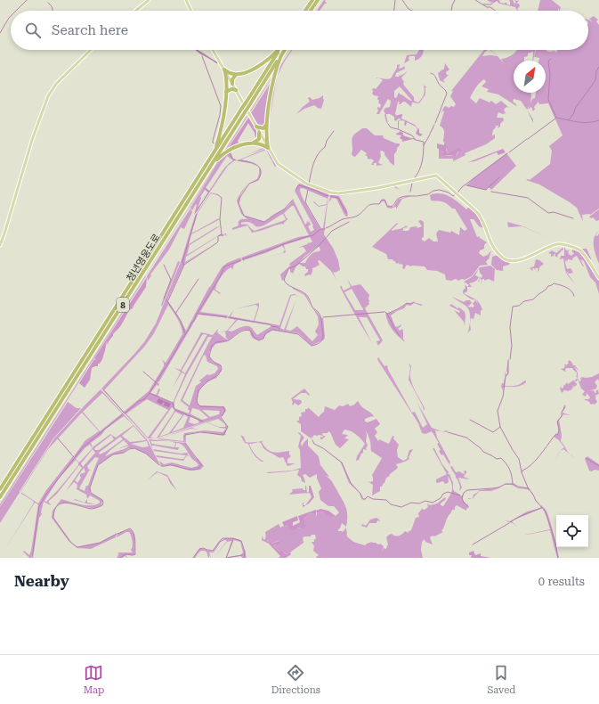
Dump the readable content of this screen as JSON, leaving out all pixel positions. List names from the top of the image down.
{
  "streets": {
    "highway": ["청년영웅도로", "8"]
  },
  "north": "top right",
  "page": {
    "search": "Search here",
    "heading": ["Nearby", "0 results"],
    "nav": ["Map", "Directions", "Saved"]
  }
}
